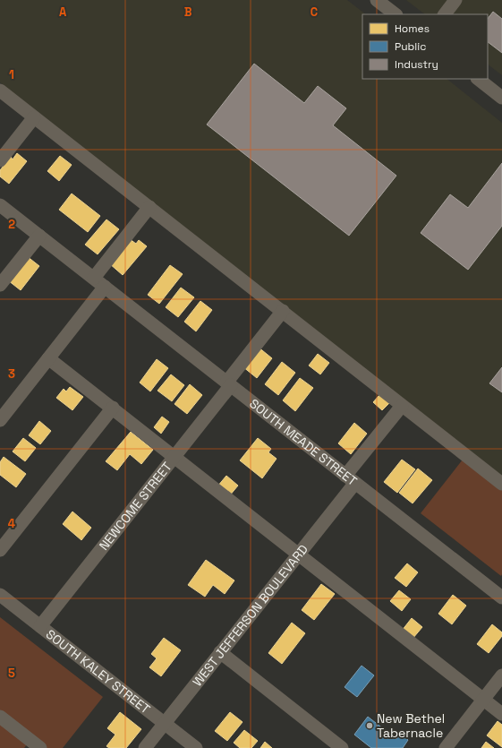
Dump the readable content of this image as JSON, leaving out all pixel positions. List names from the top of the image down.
{
  "streets": {
    "street": [
      "SOUTH MEADE STREET",
      "NEWCOME STREET",
      "WEST JEFFERSON BOULEVARD",
      "SOUTH KALEY STREET"
    ]
  },
  "crossings": [
    ["SOUTH MEADE STREET", "NEWCOME STREET"],
    ["SOUTH MEADE STREET", "WEST JEFFERSON BOULEVARD"],
    ["NEWCOME STREET", "SOUTH KALEY STREET"],
    ["WEST JEFFERSON BOULEVARD", "SOUTH KALEY STREET"]
  ],
  "places": ["New Bethel Tabernacle"],
  "legend": ["Homes", "Public", "Industry"],
  "grid": {
    "columns": ["A", "B", "C"],
    "rows": [
      "1",
      "2",
      "3",
      "4",
      "5"
    ]
  }
}
